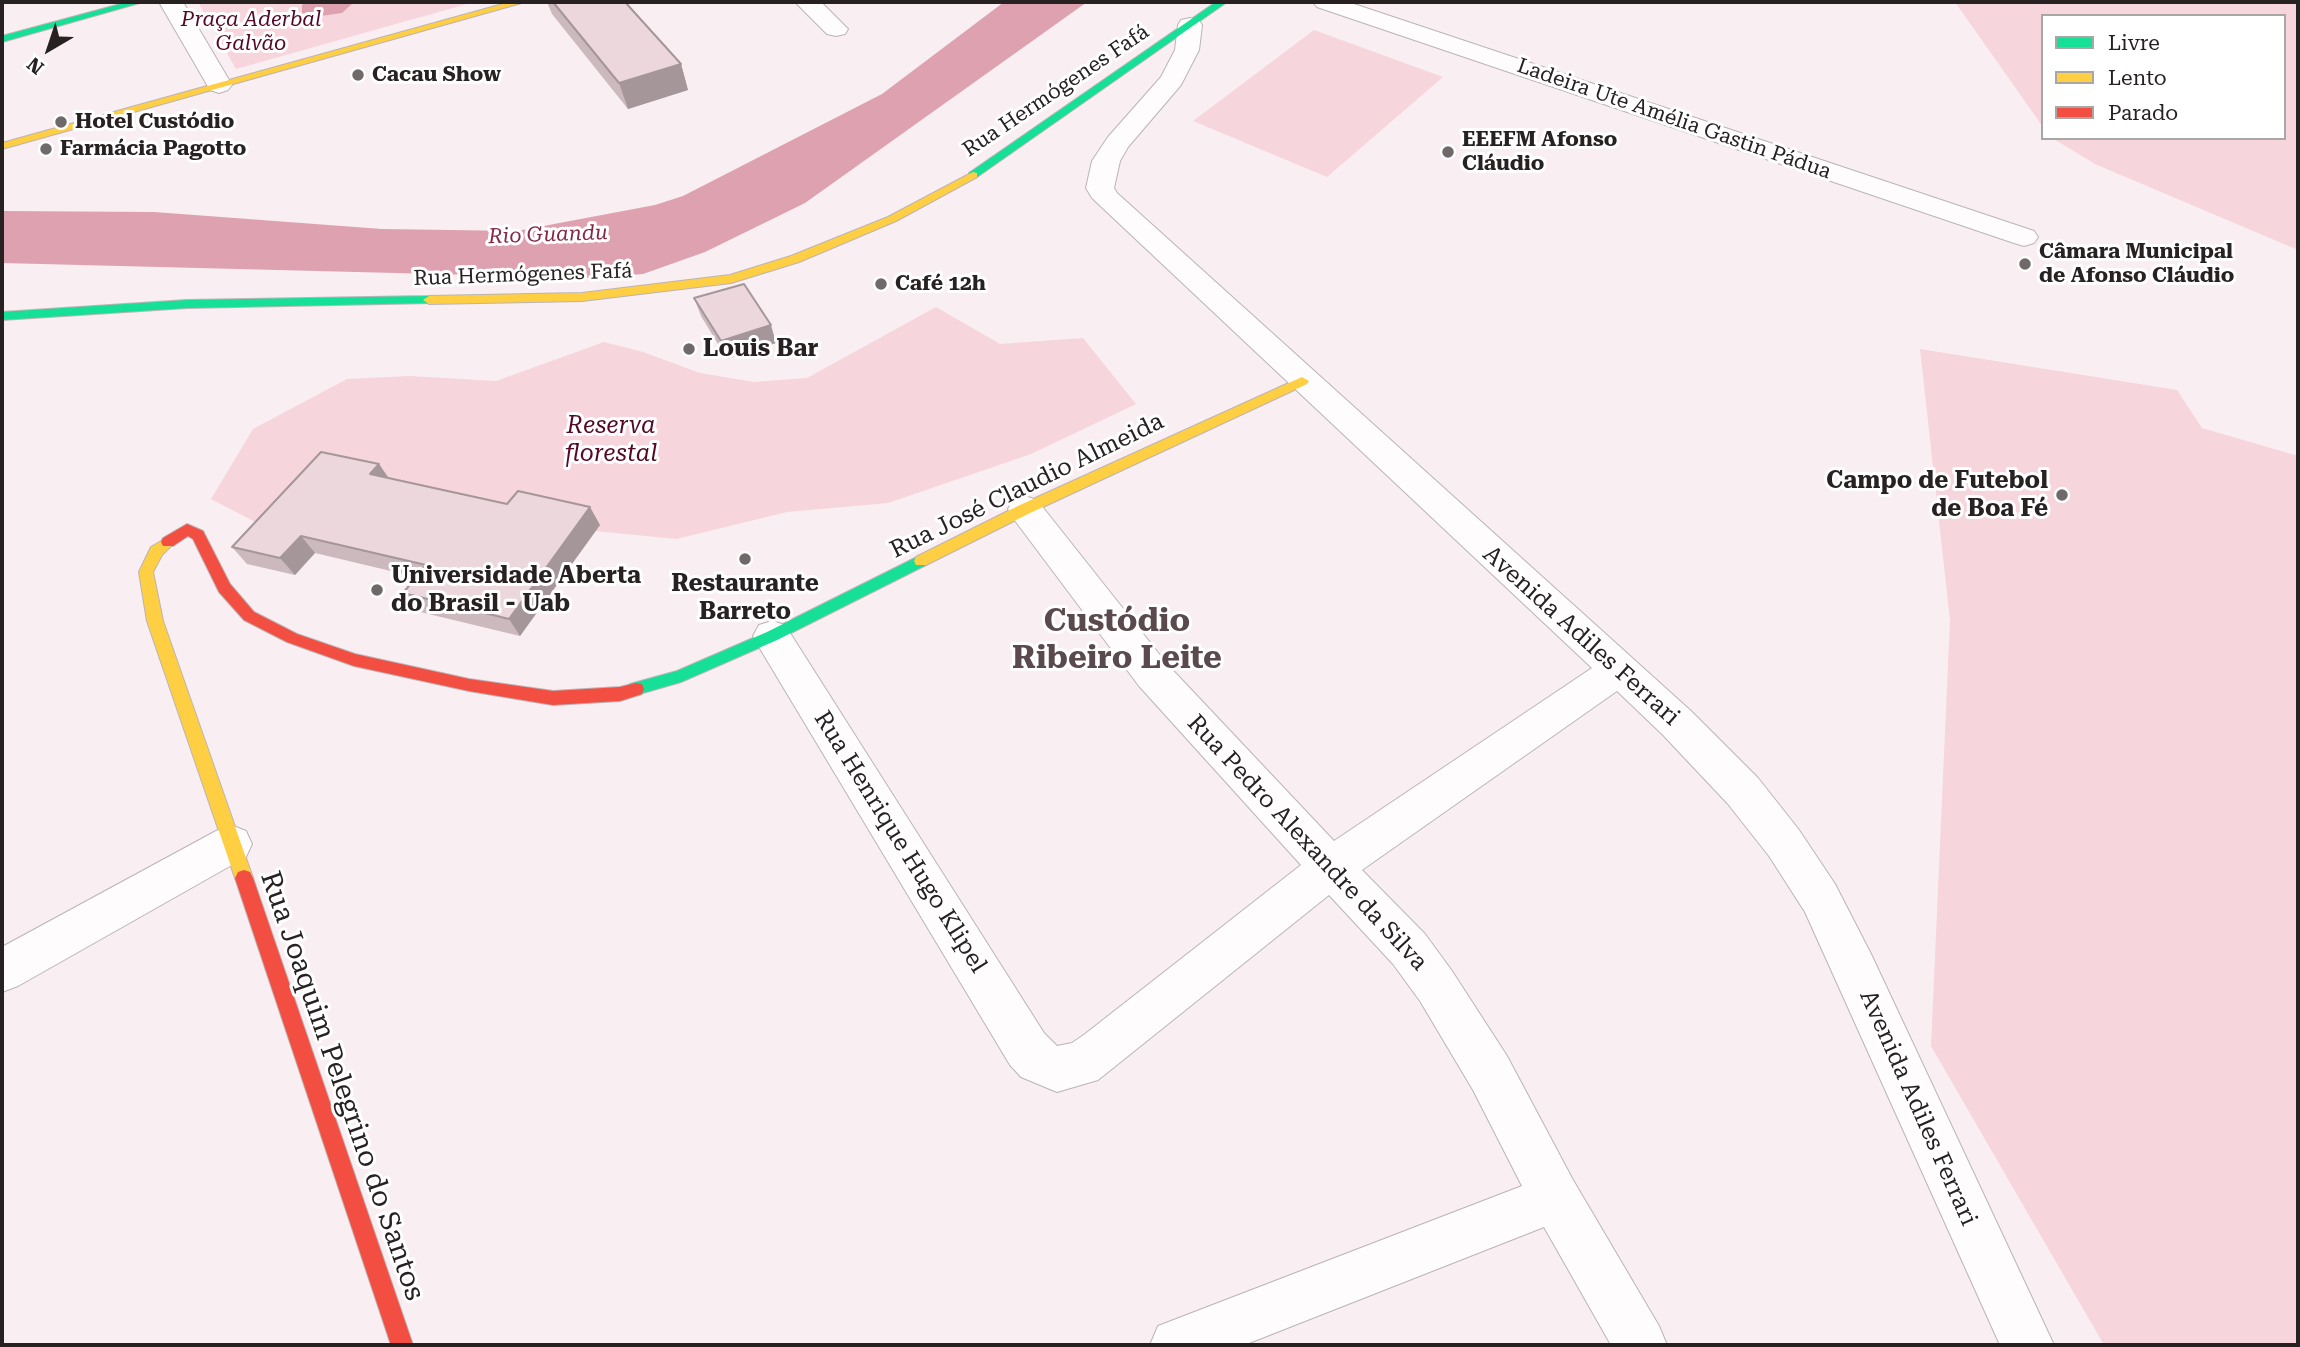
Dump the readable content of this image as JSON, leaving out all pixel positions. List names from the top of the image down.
{
  "streets": {
    "street": [
      "Rua Hermógenes Fafá",
      "Ladeira Ute Amélia Gastin Pádua",
      "Rua José Claudio Almeida",
      "Avenida Adiles Ferrari",
      "Rua Henrique Hugo Klipel",
      "Rua Pedro Alexandre da Silva",
      "Rua Joaquim Pelegrino do Santos"
    ]
  },
  "crossings": [
    ["Rua Hermógenes Fafá", "Avenida Adiles Ferrari"],
    ["Rua José Claudio Almeida", "Avenida Adiles Ferrari"],
    ["Rua José Claudio Almeida", "Rua Henrique Hugo Klipel"],
    ["Rua José Claudio Almeida", "Rua Pedro Alexandre da Silva"],
    ["Rua José Claudio Almeida", "Rua Joaquim Pelegrino do Santos"],
    ["Rua Henrique Hugo Klipel", "Rua Pedro Alexandre da Silva"]
  ],
  "districts": ["Custódio Ribeiro Leite"],
  "water": ["Rio Guandu"],
  "parks": ["Praça Aderbal Galvão", "Reserva florestal"],
  "places": [
    "Cacau Show",
    "Hotel Custódio",
    "Farmácia Pagotto",
    "EEEFM Afonso Cláudio",
    "Câmara Municipal de Afonso Cláudio",
    "Café 12h",
    "Louis Bar",
    "Campo de Futebol de Boa Fé",
    "Restaurante Barreto",
    "Universidade Aberta do Brasil - Uab"
  ],
  "legend": ["Livre", "Lento", "Parado"],
  "north": "bottom left"
}
